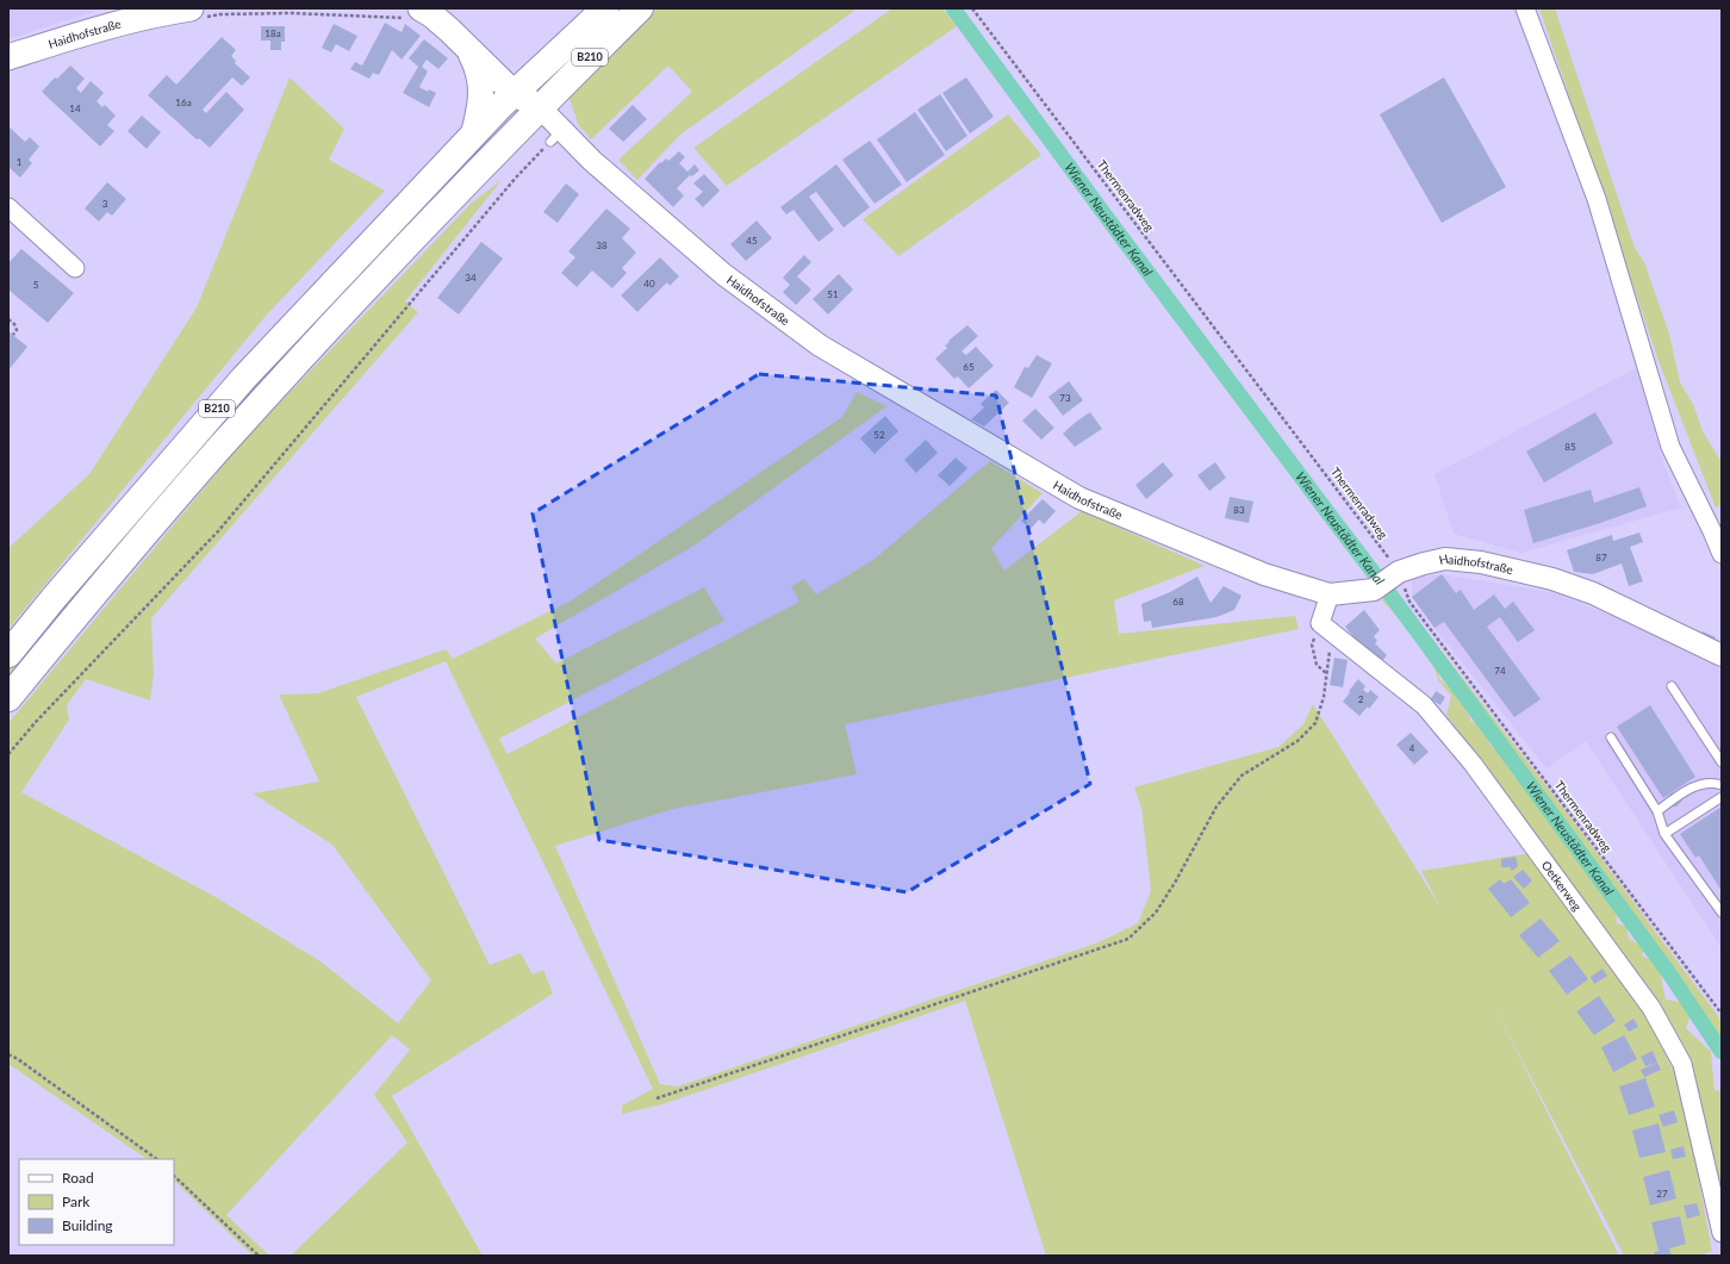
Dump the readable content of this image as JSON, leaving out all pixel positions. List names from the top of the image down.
{
  "streets": {
    "main road": ["Haidhofstraße", "B210"],
    "street": ["Oetkerweg"],
    "path": ["Thermenradweg"]
  },
  "crossings": [
    ["Haidhofstraße", "B210"],
    ["Haidhofstraße", "Thermenradweg"]
  ],
  "water": ["Wiener Neustädter Kanal"],
  "house_numbers": [
    "18a",
    "16a",
    "14",
    "1",
    "3",
    "45",
    "38",
    "34",
    "40",
    "5",
    "51",
    "65",
    "73",
    "52",
    "85",
    "83",
    "87",
    "68",
    "74",
    "2",
    "4",
    "27"
  ],
  "legend": ["Road", "Park", "Building"]
}
